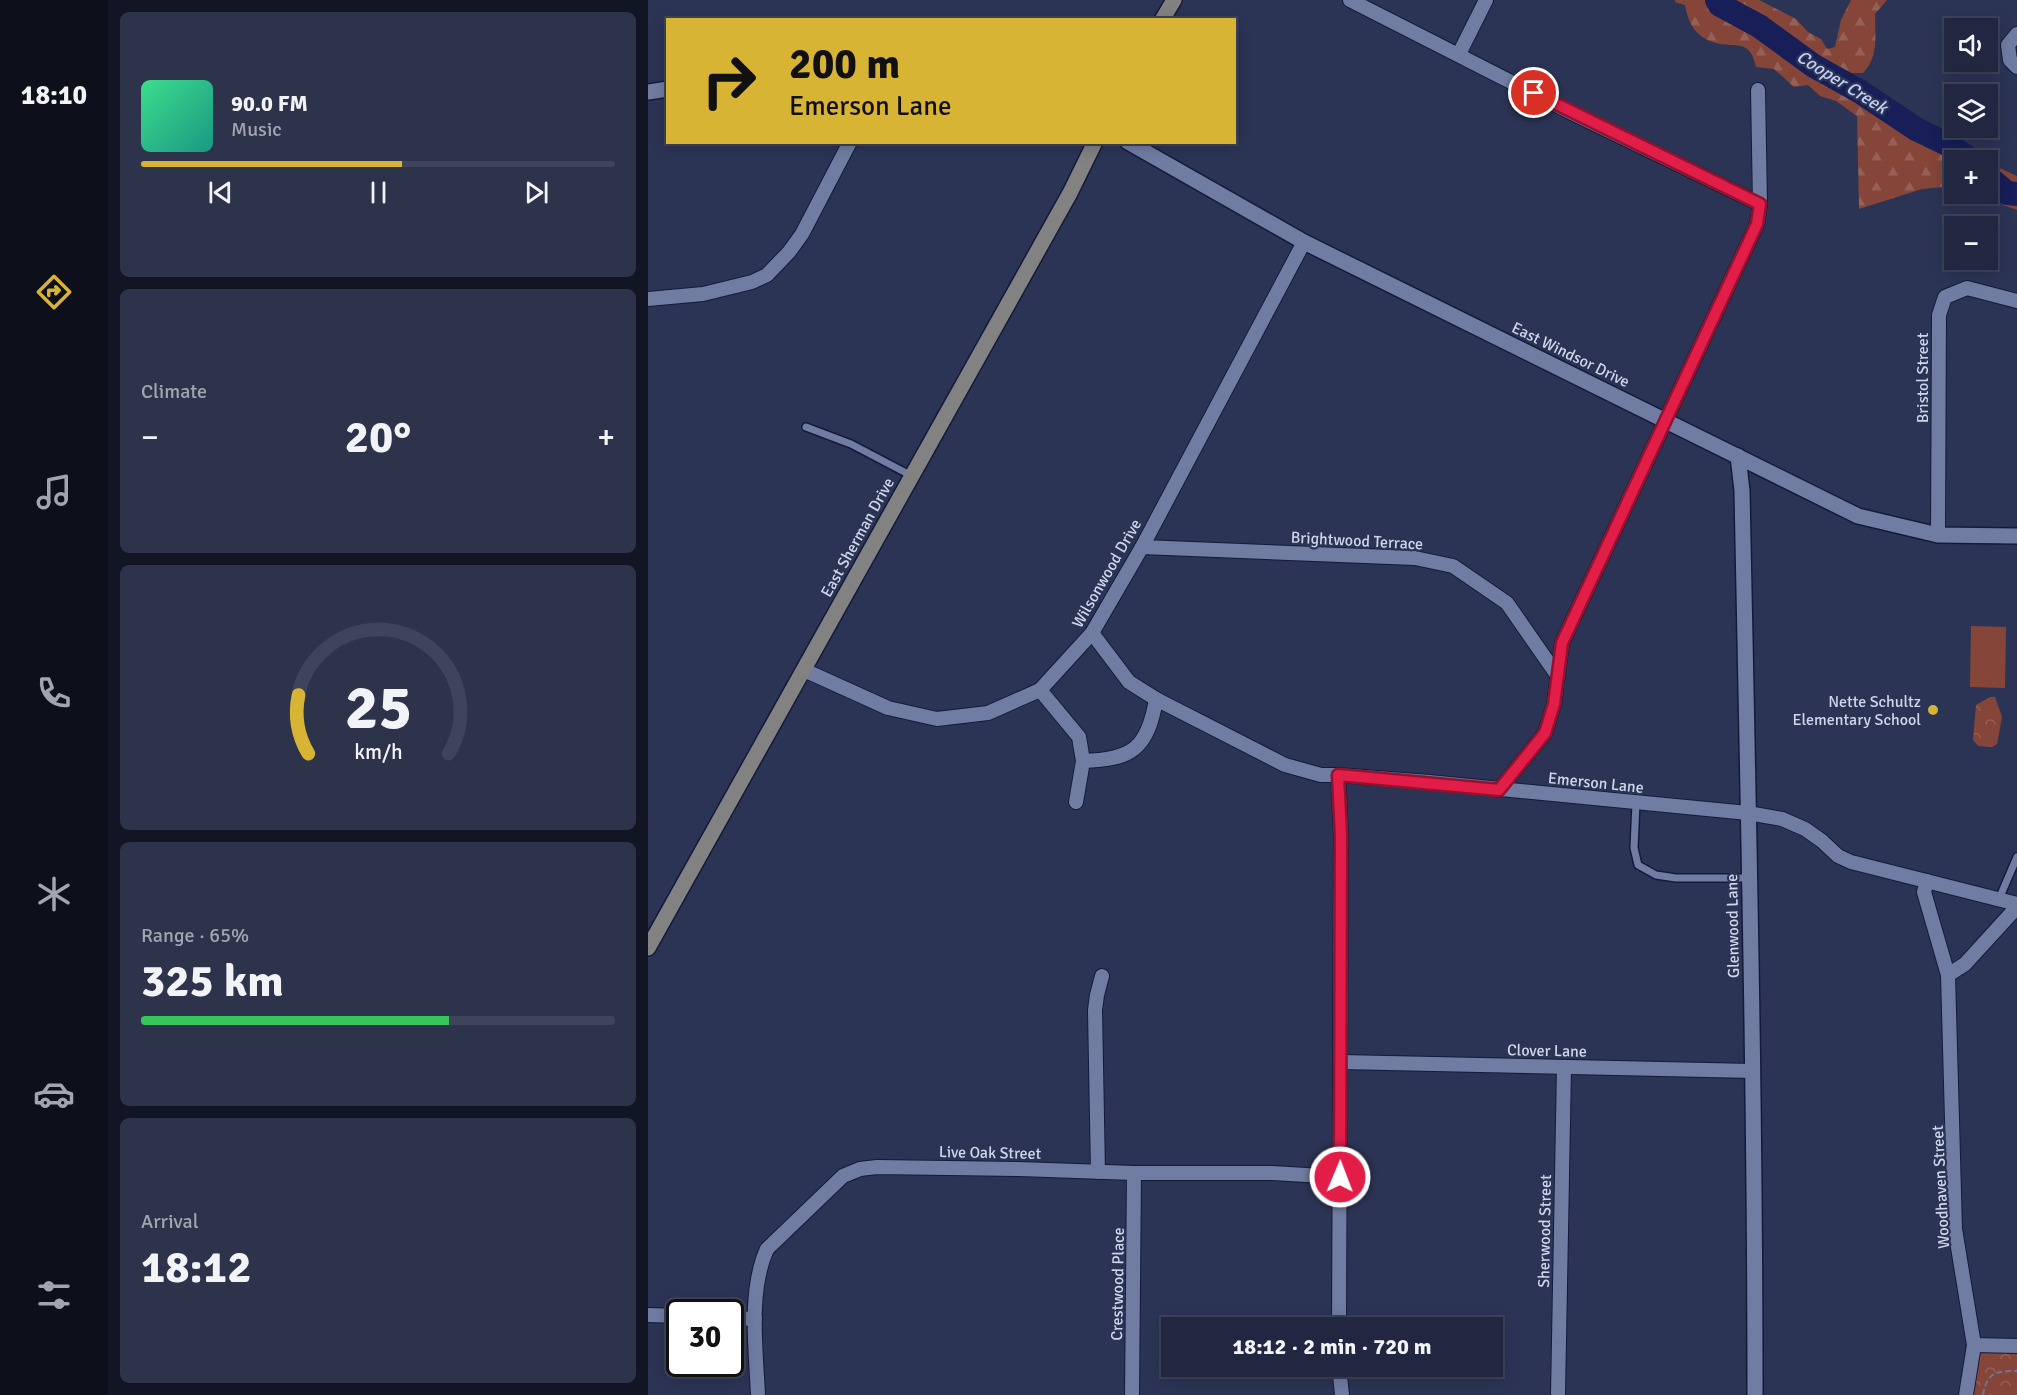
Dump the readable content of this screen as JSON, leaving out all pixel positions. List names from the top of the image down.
{
  "streets": {
    "main road": ["East Sherman Drive"],
    "street": [
      "East Windsor Drive",
      "Bristol Street",
      "Brightwood Terrace",
      "Wilsonwood Drive",
      "Emerson Lane",
      "Glenwood Lane",
      "Clover Lane",
      "Live Oak Street",
      "Woodhaven Street",
      "Sherwood Street",
      "Crestwood Place"
    ]
  },
  "crossings": [
    ["East Windsor Drive", "Bristol Street"],
    ["East Windsor Drive", "Wilsonwood Drive"],
    ["East Windsor Drive", "Glenwood Lane"],
    ["East Sherman Drive", "Wilsonwood Drive"],
    ["Brightwood Terrace", "Wilsonwood Drive"],
    ["Wilsonwood Drive", "Emerson Lane"],
    ["Emerson Lane", "Glenwood Lane"],
    ["Emerson Lane", "Woodhaven Street"],
    ["Glenwood Lane", "Clover Lane"],
    ["Clover Lane", "Sherwood Street"],
    ["Live Oak Street", "Crestwood Place"]
  ],
  "water": ["Cooper Creek"],
  "places": ["Nette Schultz Elementary School"],
  "page": {
    "tabs": "18:10",
    "map_buttons": ["+", "−"],
    "turn": ["200 m", "Emerson Lane"],
    "song": ["90.0 FM", "Music"],
    "tile": [
      "Climate",
      ["Range · 65%", "325 km"],
      ["Arrival", "18:12"]
    ],
    "heat": ["−", "20°", "+"],
    "limit": "30",
    "trip": "18:12 · 2 min · 720 m",
    "gauge": ["25", "km/h"]
  }
}
